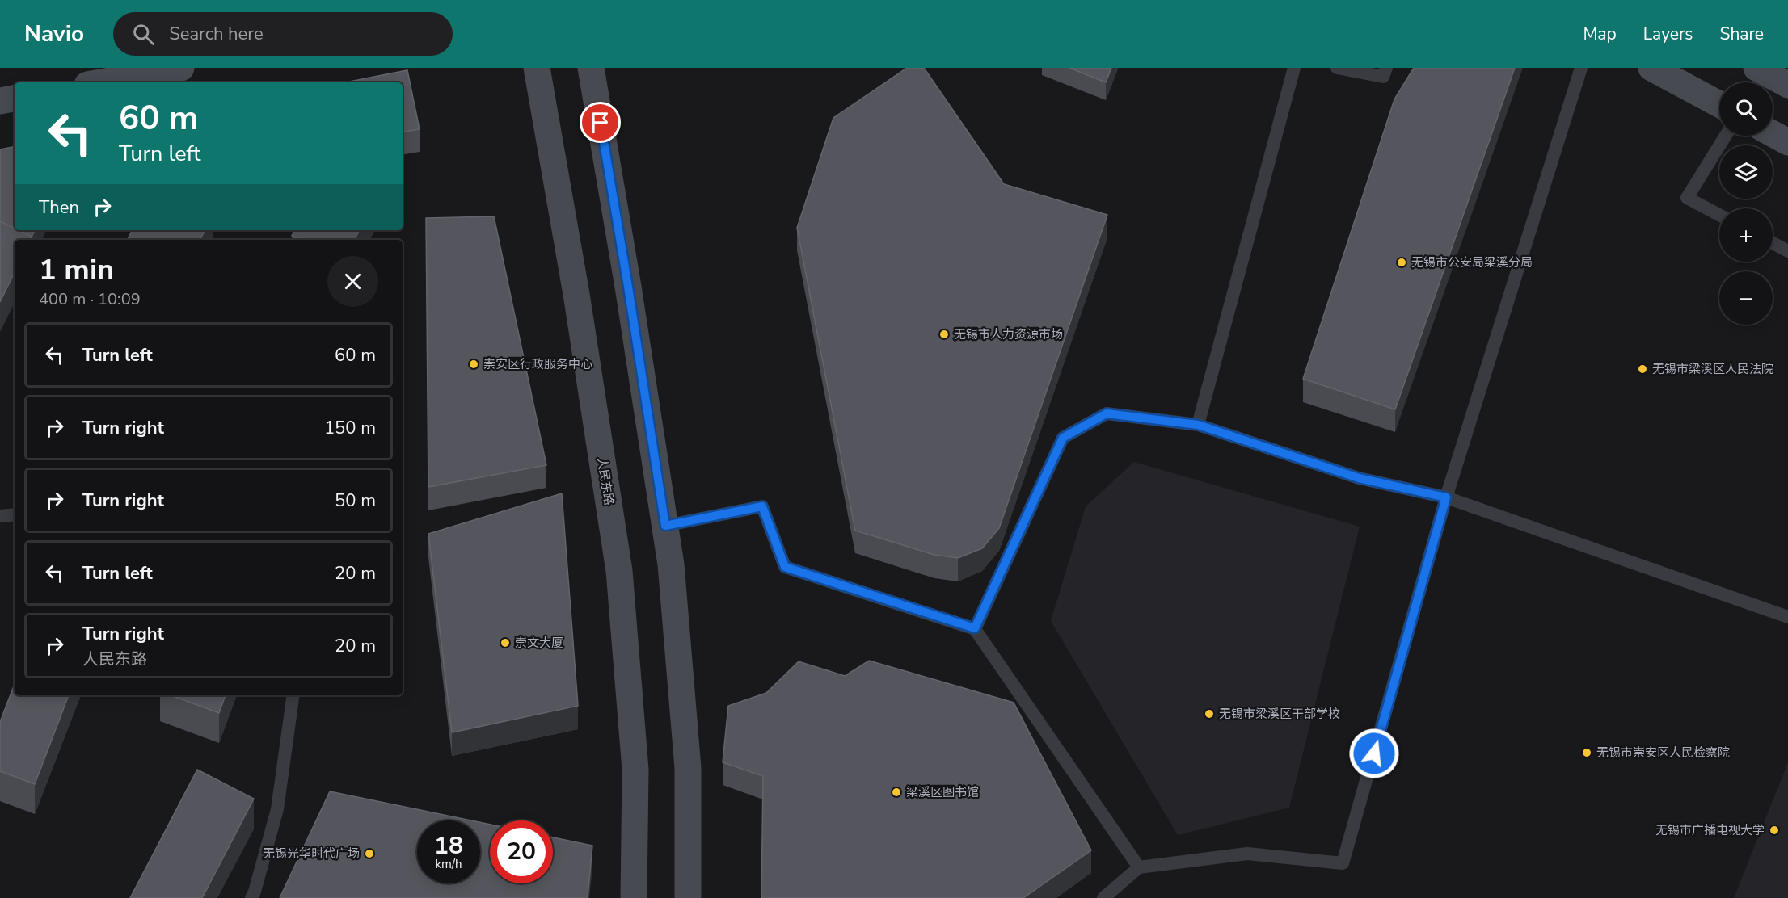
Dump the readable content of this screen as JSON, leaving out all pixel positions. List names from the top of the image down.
{
  "streets": {
    "main road": ["人民东路"]
  },
  "places": [
    "无锡市公安局梁溪分局",
    "无锡市人力资源市场",
    "崇安区行政服务中心",
    "无锡市梁溪区人民法院",
    "崇文大厦",
    "无锡市梁溪区干部学校",
    "无锡市崇安区人民检察院",
    "梁溪区图书馆",
    "无锡市广播电视大学",
    "无锡光华时代广场"
  ],
  "page": {
    "header": "Navio",
    "search": "Search here",
    "nav": ["Map", "Layers", "Share"],
    "map_buttons": ["+", "−"],
    "turn": ["60 m", "Turn left"],
    "then": "Then",
    "heading": ["1 min", "400 m · 10:09"],
    "list": [
      {
        "name": "Turn left",
        "value": "60 m"
      },
      {
        "name": "Turn right",
        "value": "150 m"
      },
      {
        "name": "Turn right",
        "value": "50 m"
      },
      {
        "name": "Turn left",
        "value": "20 m"
      },
      {
        "name": "Turn right",
        "note": "人民东路",
        "value": "20 m"
      }
    ],
    "speed": "18 km/h",
    "limit": "20"
  }
}
